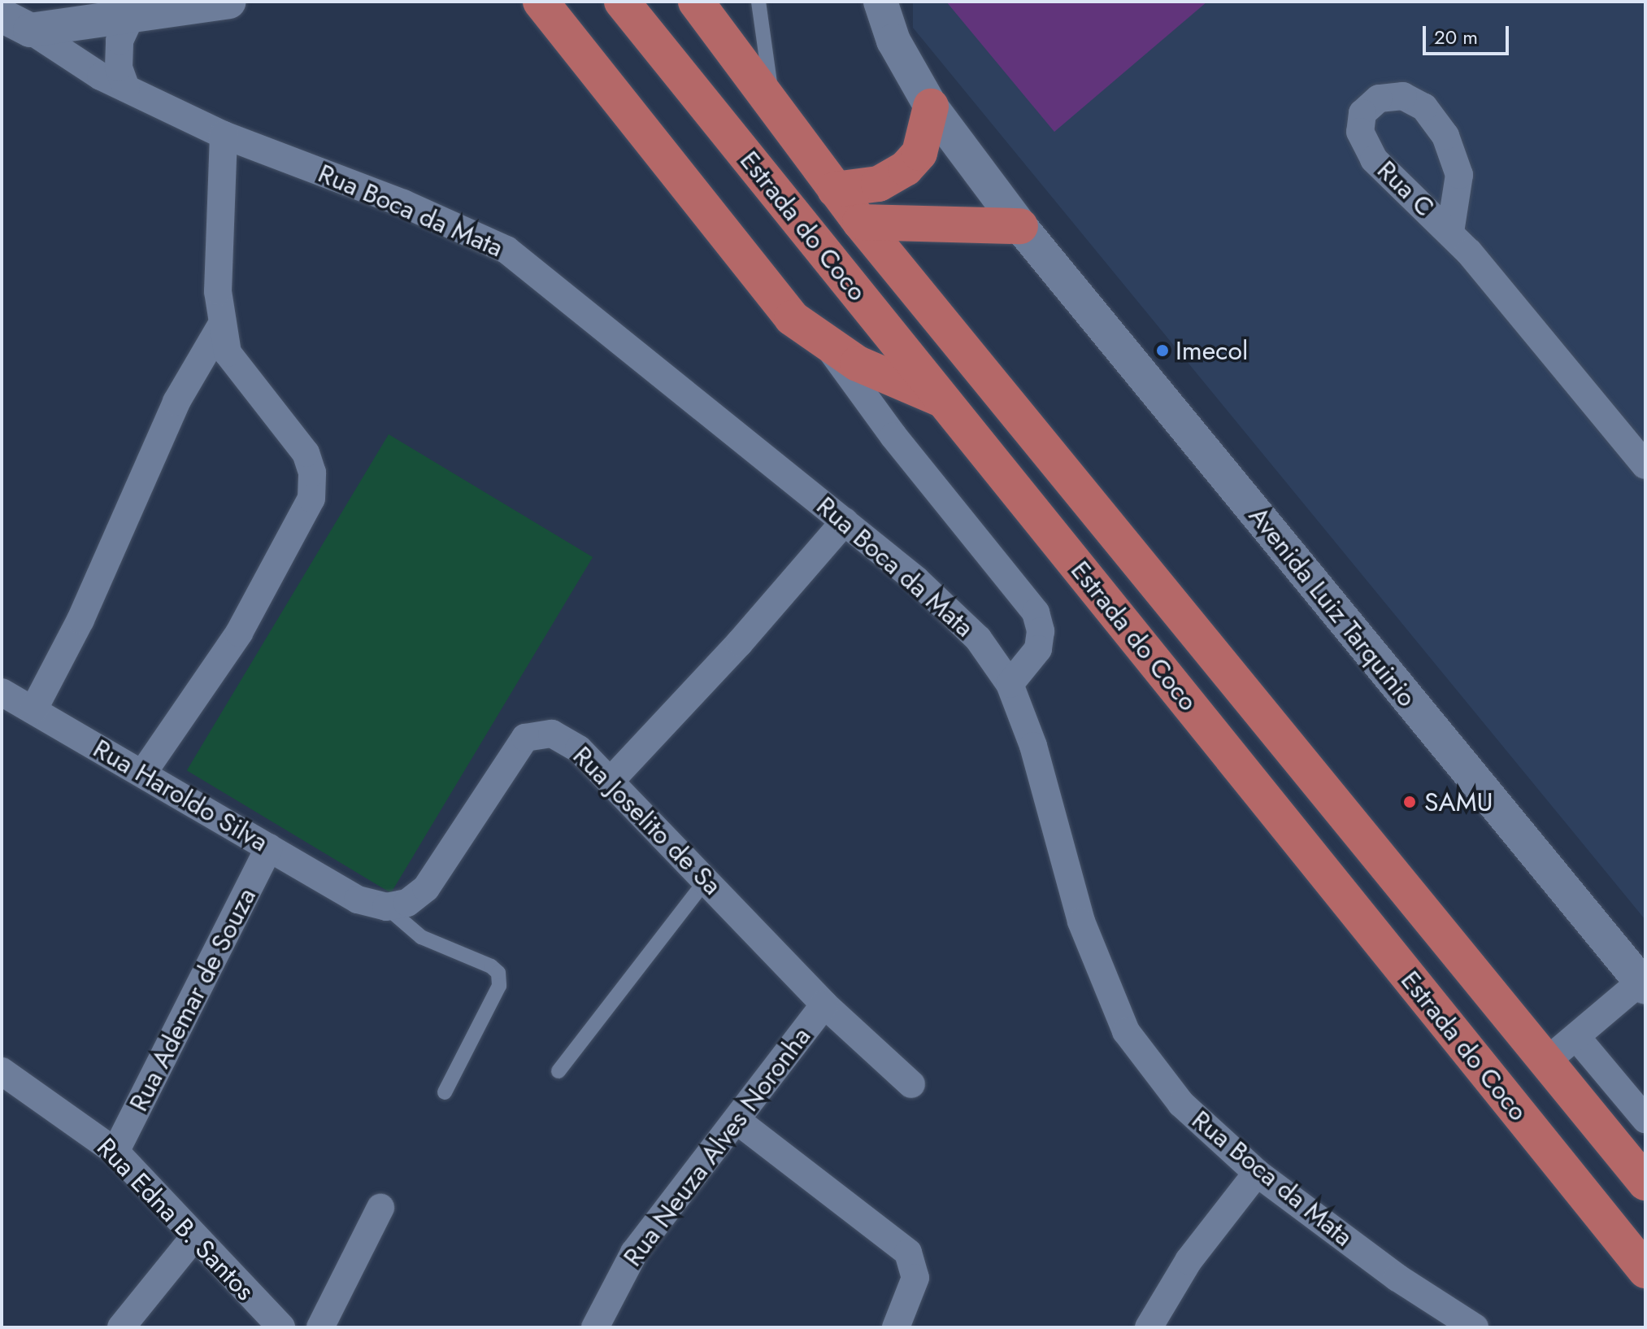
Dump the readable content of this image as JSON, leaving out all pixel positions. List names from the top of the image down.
{
  "streets": {
    "highway": ["Estrada do Coco"],
    "street": [
      "Rua C",
      "Rua Boca da Mata",
      "Avenida Luiz Tarquinio",
      "Rua Haroldo Silva",
      "Rua Joselito de Sa",
      "Rua Ademar de Souza",
      "Rua Neuza Alves Noronha",
      "Rua Edna B. Santos"
    ]
  },
  "crossings": [
    ["Rua Haroldo Silva", "Rua Joselito de Sa"],
    ["Rua Haroldo Silva", "Rua Ademar de Souza"],
    ["Rua Joselito de Sa", "Rua Neuza Alves Noronha"],
    ["Rua Ademar de Souza", "Rua Edna B. Santos"]
  ],
  "places": ["Imecol", "SAMU"],
  "scale_bar": "20 m"
}
